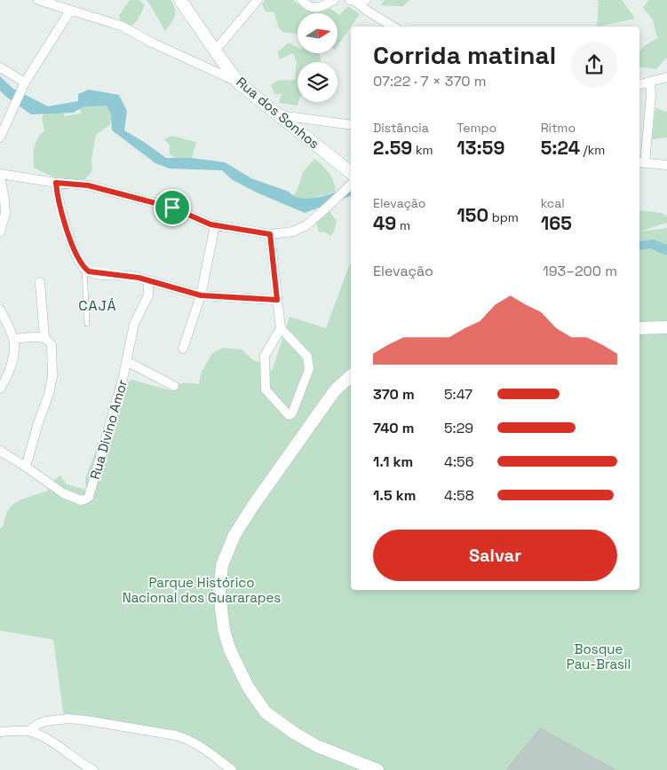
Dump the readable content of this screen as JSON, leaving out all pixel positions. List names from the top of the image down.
{
  "streets": {
    "main road": ["Rua dos Sonhos"],
    "street": ["Rua Divino Amor"]
  },
  "districts": ["CAJÁ"],
  "parks": ["Parque Histórico Nacional dos Guararapes", "Bosque Pau-Brasil"],
  "north": "right",
  "page": {
    "heading": ["Corrida matinal", "07:22 · 7 × 370 m"],
    "stats": [
      ["Distância", "2.59 km"],
      ["Tempo", "13:59"],
      ["Ritmo", "5:24 /km"],
      ["Elevação", "49 m"],
      ["150 bpm"],
      ["kcal", "165"]
    ],
    "chart": ["Elevação", "193–200 m"],
    "list": [
      {
        "name": "370 m",
        "note": "5:47"
      },
      {
        "name": "740 m",
        "note": "5:29"
      },
      {
        "name": "1.1 km",
        "note": "4:56"
      },
      {
        "name": "1.5 km",
        "note": "4:58"
      }
    ],
    "buttons": "Salvar"
  }
}
